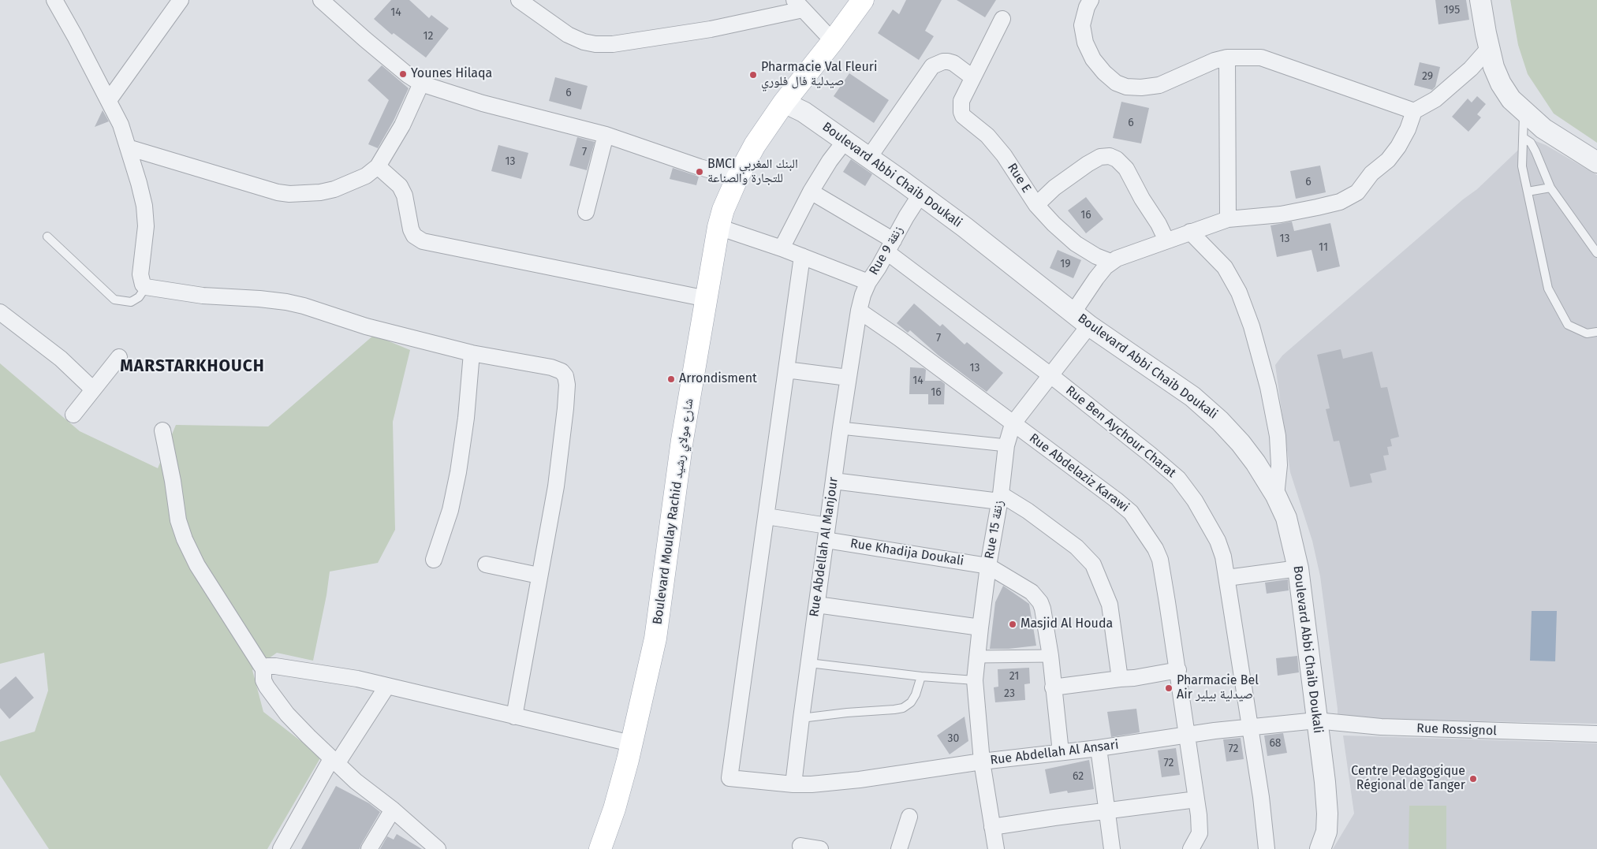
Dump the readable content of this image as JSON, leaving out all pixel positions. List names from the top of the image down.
{
  "streets": {
    "main road": ["Boulevard Moulay Rachid شارع مولاي رشيد"],
    "street": [
      "Boulevard Abbi Chaib Doukali",
      "Rue E",
      "Rue 9 زنقة",
      "Rue Ben Aychour Charat",
      "Rue Abdelaziz Karawi",
      "Rue 15 زنقة",
      "Rue Abdellah Al Manjour",
      "Rue Khadija Doukali",
      "Rue Rossignol",
      "Rue Abdellah Al Ansari"
    ]
  },
  "crossings": [
    ["Boulevard Abbi Chaib Doukali", "Rue 9 زنقة"],
    ["Boulevard Abbi Chaib Doukali", "Boulevard Moulay Rachid شارع مولاي رشيد"],
    ["Boulevard Abbi Chaib Doukali", "Rue 15 زنقة"],
    ["Boulevard Abbi Chaib Doukali", "Rue Rossignol"],
    ["Boulevard Abbi Chaib Doukali", "Rue Abdellah Al Ansari"],
    ["Rue 9 زنقة", "Rue Ben Aychour Charat"],
    ["Rue 9 زنقة", "Rue Abdelaziz Karawi"],
    ["Rue 9 زنقة", "Rue Abdellah Al Manjour"],
    ["Rue Ben Aychour Charat", "Rue 15 زنقة"],
    ["Rue Ben Aychour Charat", "Rue Abdellah Al Ansari"],
    ["Rue Abdelaziz Karawi", "Rue 15 زنقة"],
    ["Rue Abdelaziz Karawi", "Rue Abdellah Al Manjour"],
    ["Rue Abdelaziz Karawi", "Rue Abdellah Al Ansari"],
    ["Rue 15 زنقة", "Rue Khadija Doukali"],
    ["Rue 15 زنقة", "Rue Abdellah Al Ansari"],
    ["Rue Abdellah Al Manjour", "Rue Khadija Doukali"],
    ["Rue Abdellah Al Manjour", "Rue Abdellah Al Ansari"],
    ["Rue Khadija Doukali", "Rue Abdellah Al Ansari"],
    ["Rue Rossignol", "Rue Abdellah Al Ansari"]
  ],
  "districts": ["MARSTARKHOUCH"],
  "places": [
    "Younes Hilaqa",
    "Pharmacie Val Fleuri صيدلية فال فلوري",
    "BMCI البنك المغربي للتجارة والصناعة",
    "Arrondisment",
    "Masjid Al Houda",
    "Pharmacie Bel Air صيدلية بيلير",
    "Centre Pedagogique Régional de Tanger"
  ],
  "house_numbers": [
    "195",
    "14",
    "12",
    "29",
    "6",
    "6",
    "7",
    "13",
    "6",
    "16",
    "13",
    "11",
    "19",
    "7",
    "13",
    "14",
    "16",
    "21",
    "23",
    "30",
    "68",
    "72",
    "72",
    "62"
  ]
}
